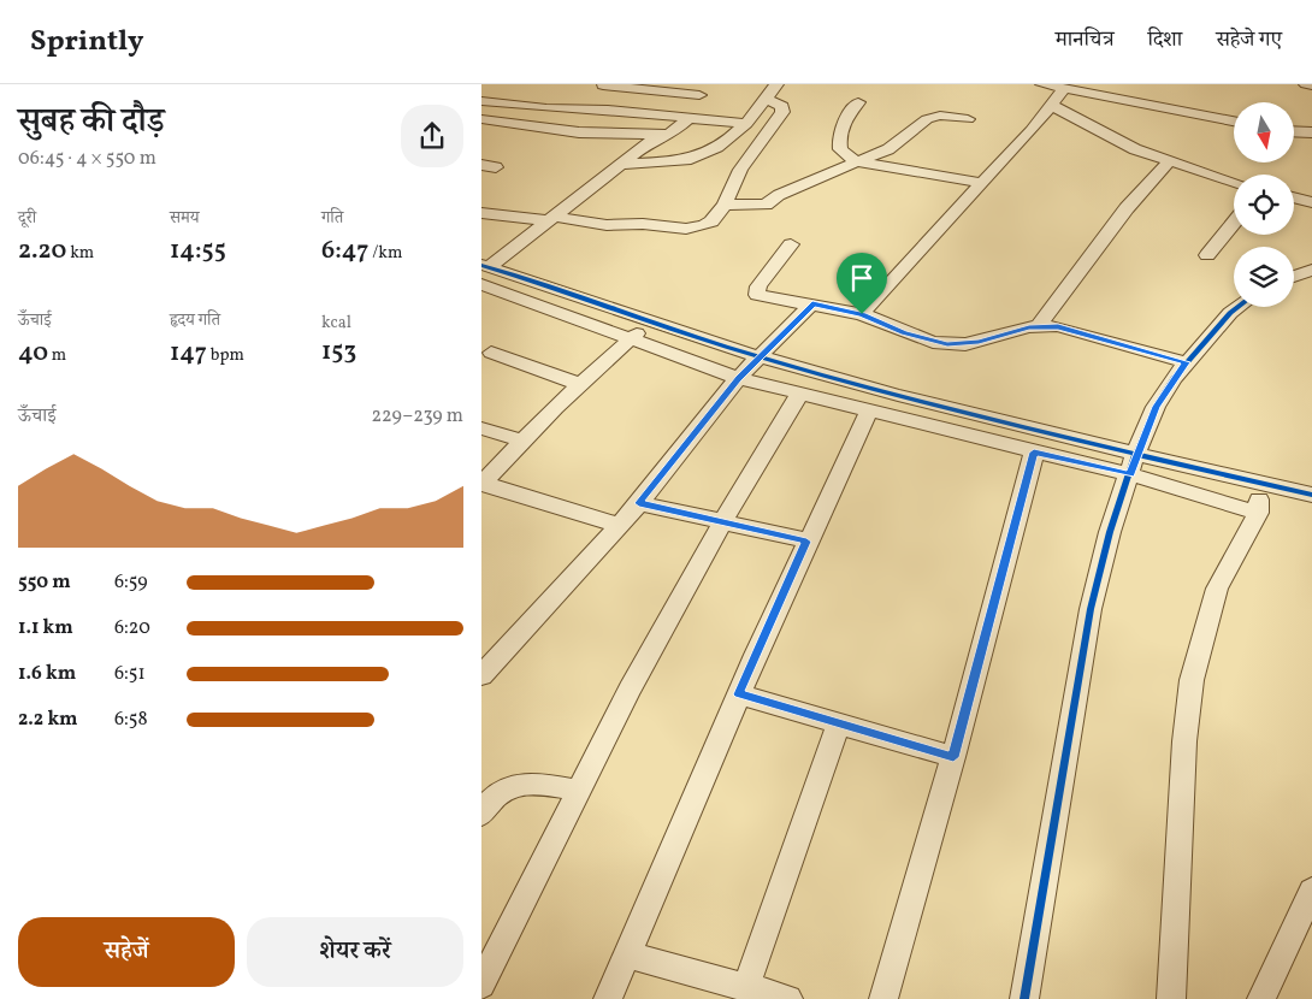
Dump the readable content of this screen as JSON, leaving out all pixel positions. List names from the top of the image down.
{
  "north": "bottom",
  "page": {
    "header": "Sprintly",
    "nav": ["मानचित्र", "दिशा", "सहेजे गए"],
    "heading": ["सुबह की दौड़", "06:45 · 4 × 550 m"],
    "stats": [
      ["दूरी", "2.20 km"],
      ["समय", "14:55"],
      ["गति", "6:47 /km"],
      ["ऊँचाई", "40 m"],
      ["हृदय गति", "147 bpm"],
      ["kcal", "153"]
    ],
    "chart": ["ऊँचाई", "229–239 m"],
    "list": [
      {
        "name": "550 m",
        "note": "6:59"
      },
      {
        "name": "1.1 km",
        "note": "6:20"
      },
      {
        "name": "1.6 km",
        "note": "6:51"
      },
      {
        "name": "2.2 km",
        "note": "6:58"
      }
    ],
    "buttons": ["सहेजें", "शेयर करें"]
  }
}
